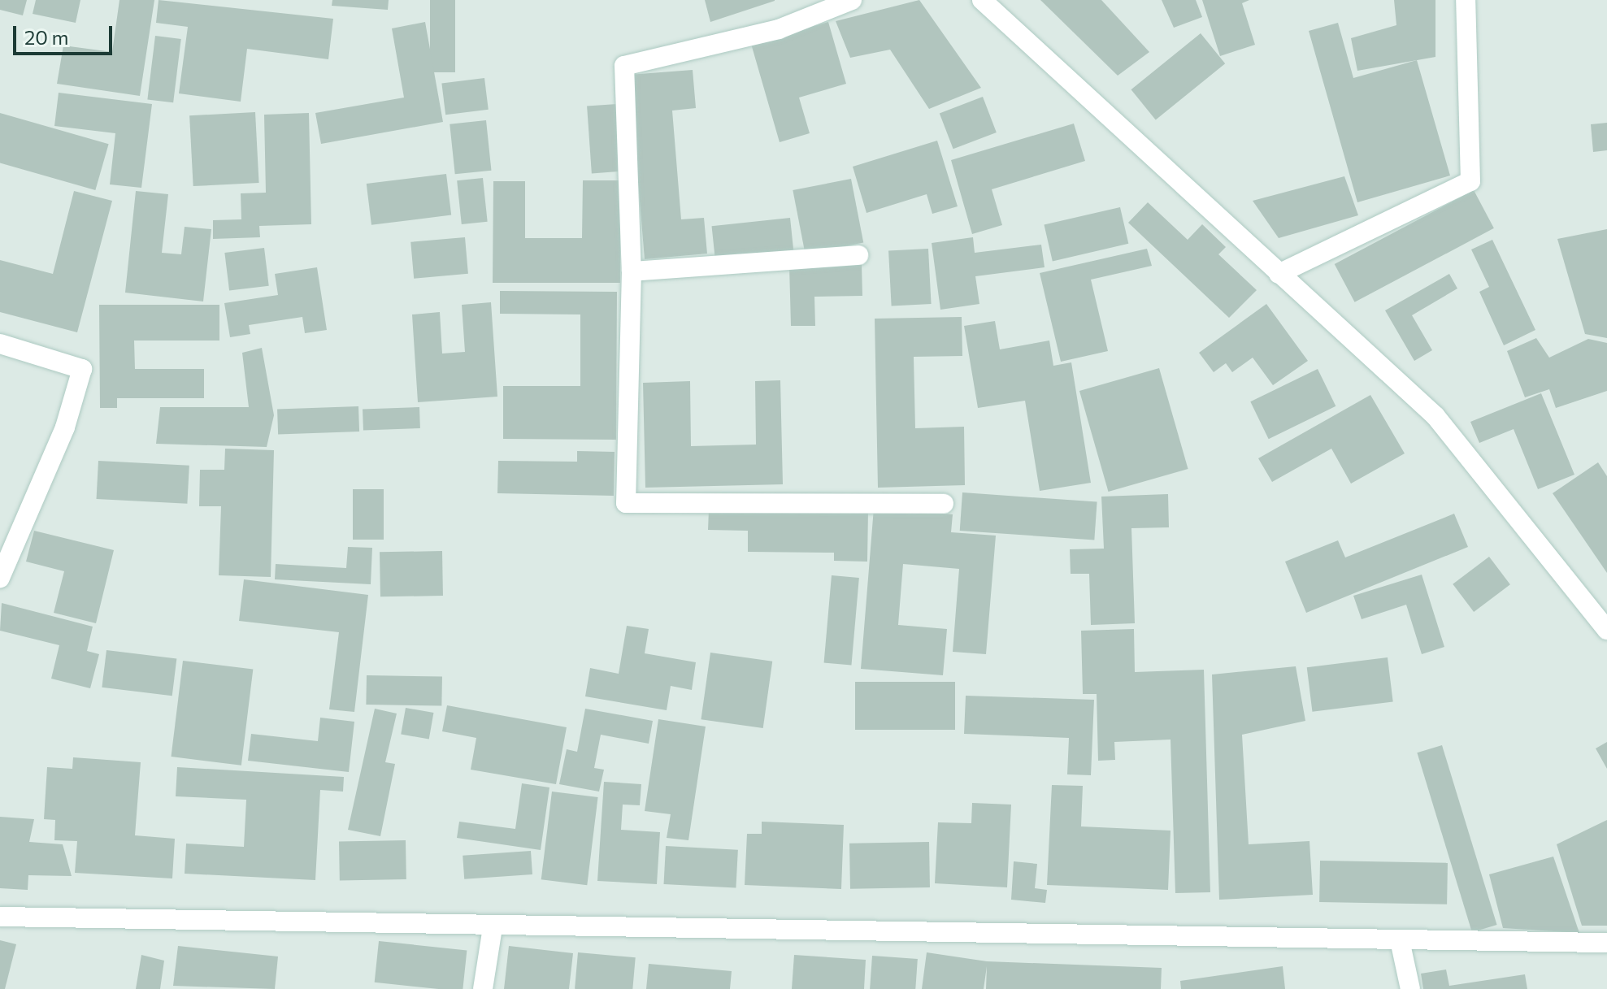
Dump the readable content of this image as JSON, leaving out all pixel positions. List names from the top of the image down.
{
  "scale_bar": "20 m"
}
